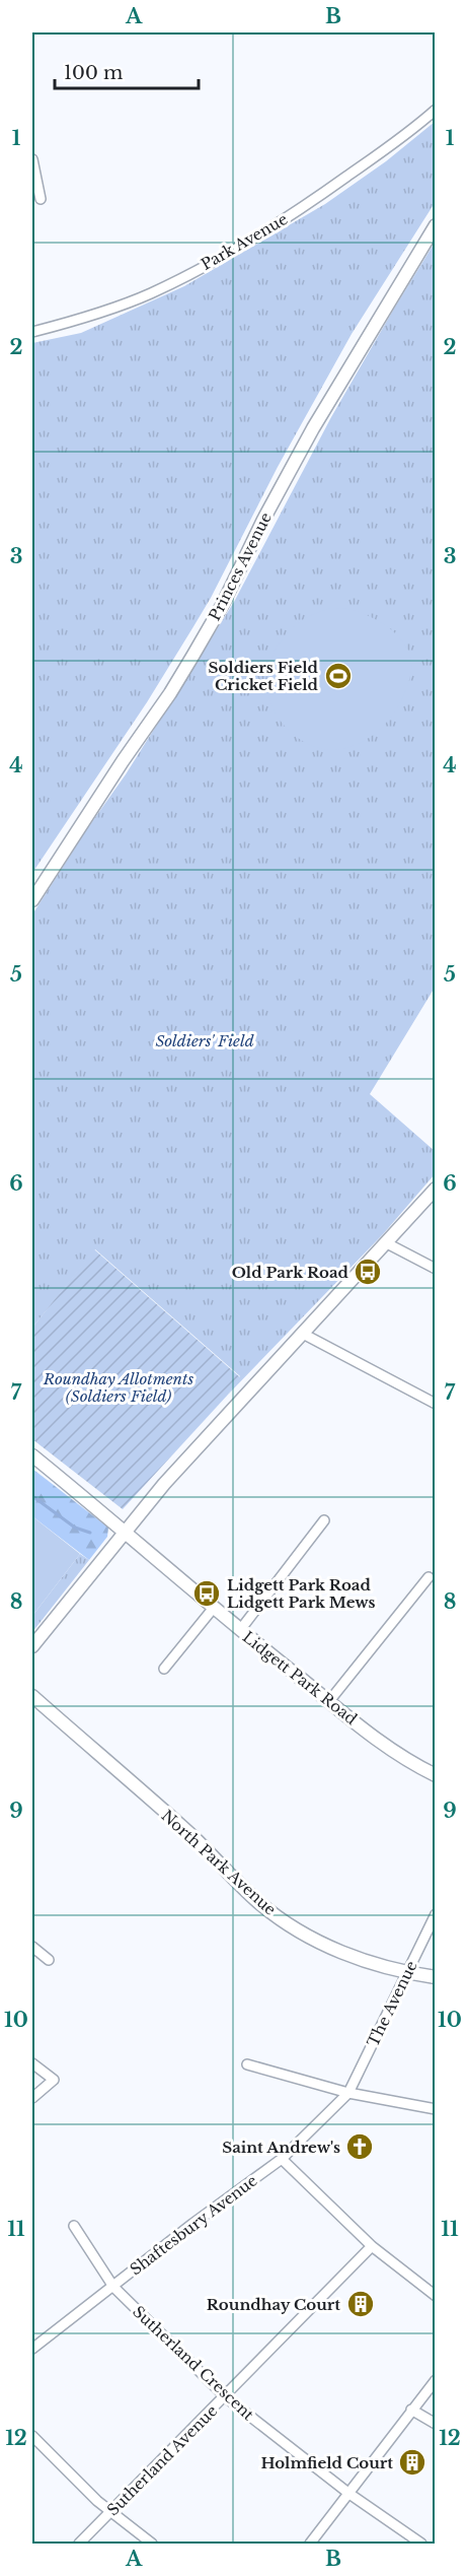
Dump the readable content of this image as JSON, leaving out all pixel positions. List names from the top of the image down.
{
  "streets": {
    "street": [
      "Park Avenue",
      "Princes Avenue",
      "Lidgett Park Road",
      "North Park Avenue",
      "The Avenue",
      "Shaftesbury Avenue",
      "Sutherland Crescent",
      "Sutherland Avenue"
    ]
  },
  "crossings": [
    ["North Park Avenue", "The Avenue"],
    ["The Avenue", "Shaftesbury Avenue"],
    ["Shaftesbury Avenue", "Sutherland Crescent"],
    ["Sutherland Crescent", "Sutherland Avenue"]
  ],
  "parks": ["Soldiers' Field", "Roundhay Allotments (Soldiers Field)"],
  "places": {
    "sports": ["Soldiers Field Cricket Field"],
    "bus stop": ["Old Park Road", "Lidgett Park Road Lidgett Park Mews"],
    "church": ["Saint Andrew's"],
    "building": ["Roundhay Court", "Holmfield Court"]
  },
  "scale_bar": "100 m",
  "grid": {
    "columns": ["A", "B"],
    "rows": [
      "1",
      "2",
      "3",
      "4",
      "5",
      "6",
      "7",
      "8",
      "9",
      "10",
      "11",
      "12"
    ]
  }
}
